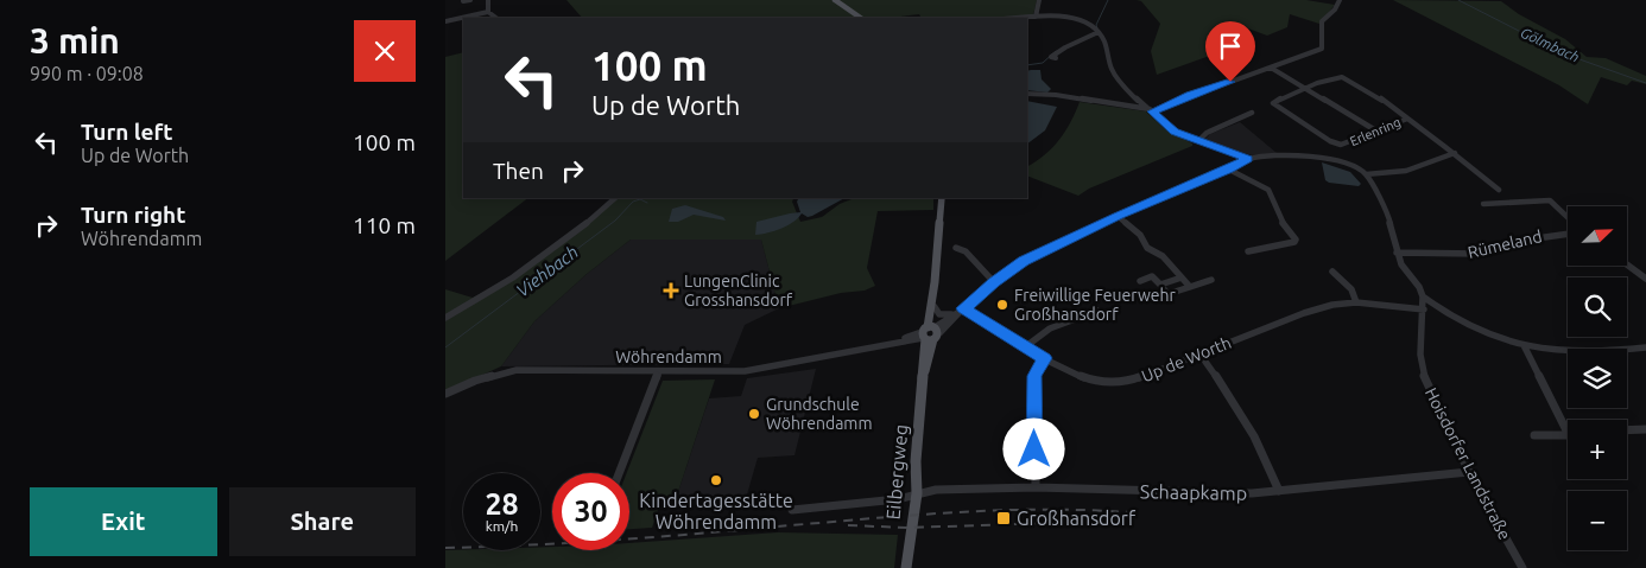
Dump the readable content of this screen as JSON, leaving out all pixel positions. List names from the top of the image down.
{
  "streets": {
    "main road": ["Eilbergweg"],
    "street": [
      "Erlenring",
      "Rümeland",
      "Wöhrendamm",
      "Up de Worth",
      "Hoisdorfer Landstraße",
      "Schaapkamp"
    ]
  },
  "crossings": [
    ["Rümeland", "Hoisdorfer Landstraße"],
    ["Wöhrendamm", "Eilbergweg"],
    ["Up de Worth", "Hoisdorfer Landstraße"],
    ["Hoisdorfer Landstraße", "Schaapkamp"],
    ["Eilbergweg", "Schaapkamp"]
  ],
  "water": ["Gölmbach", "Viehbach"],
  "places": {
    "health": ["LungenClinic Grosshansdorf"],
    "other": ["Freiwillige Feuerwehr Großhansdorf", "Grundschule Wöhrendamm", "Kindertagesstätte Wöhrendamm"],
    "transit": ["Großhansdorf"]
  },
  "north": "top right",
  "page": {
    "heading": ["3 min", "990 m · 09:08"],
    "turn": ["100 m", "Up de Worth"],
    "list": [
      {
        "name": "Turn left",
        "note": "Up de Worth",
        "value": "100 m"
      },
      {
        "name": "Turn right",
        "note": "Wöhrendamm",
        "value": "110 m"
      }
    ],
    "then": "Then",
    "map_buttons": ["+", "−"],
    "speed": "28 km/h",
    "limit": "30",
    "buttons": ["Exit", "Share"]
  }
}
